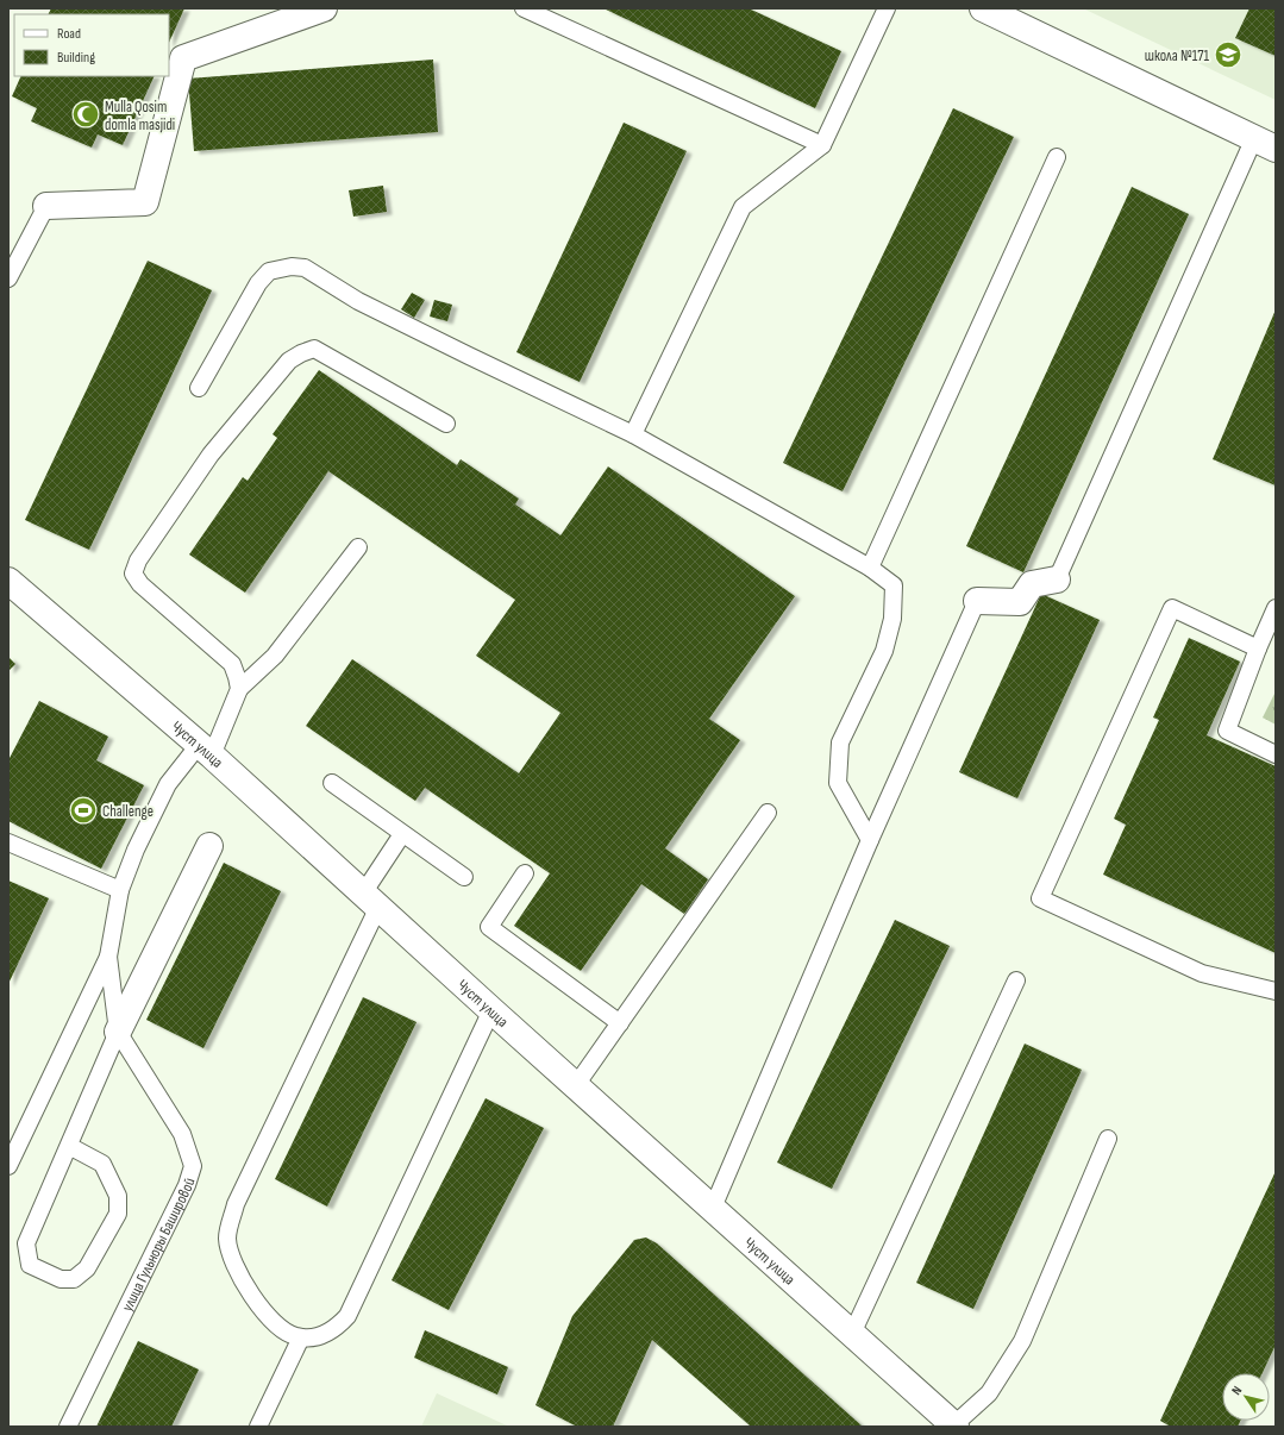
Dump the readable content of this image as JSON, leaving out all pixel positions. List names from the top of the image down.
{
  "streets": {
    "street": ["Чуст улица"],
    "lane": ["улица Гульноры Башировой"]
  },
  "crossings": [
    ["Чуст улица", "улица Гульноры Башировой"]
  ],
  "places": {
    "school or university": ["школа №171"],
    "mosque": ["Mulla Qosim domla masjidi"],
    "sports": ["Challenge"]
  },
  "legend": ["Road", "Building"],
  "north": "top left"
}
